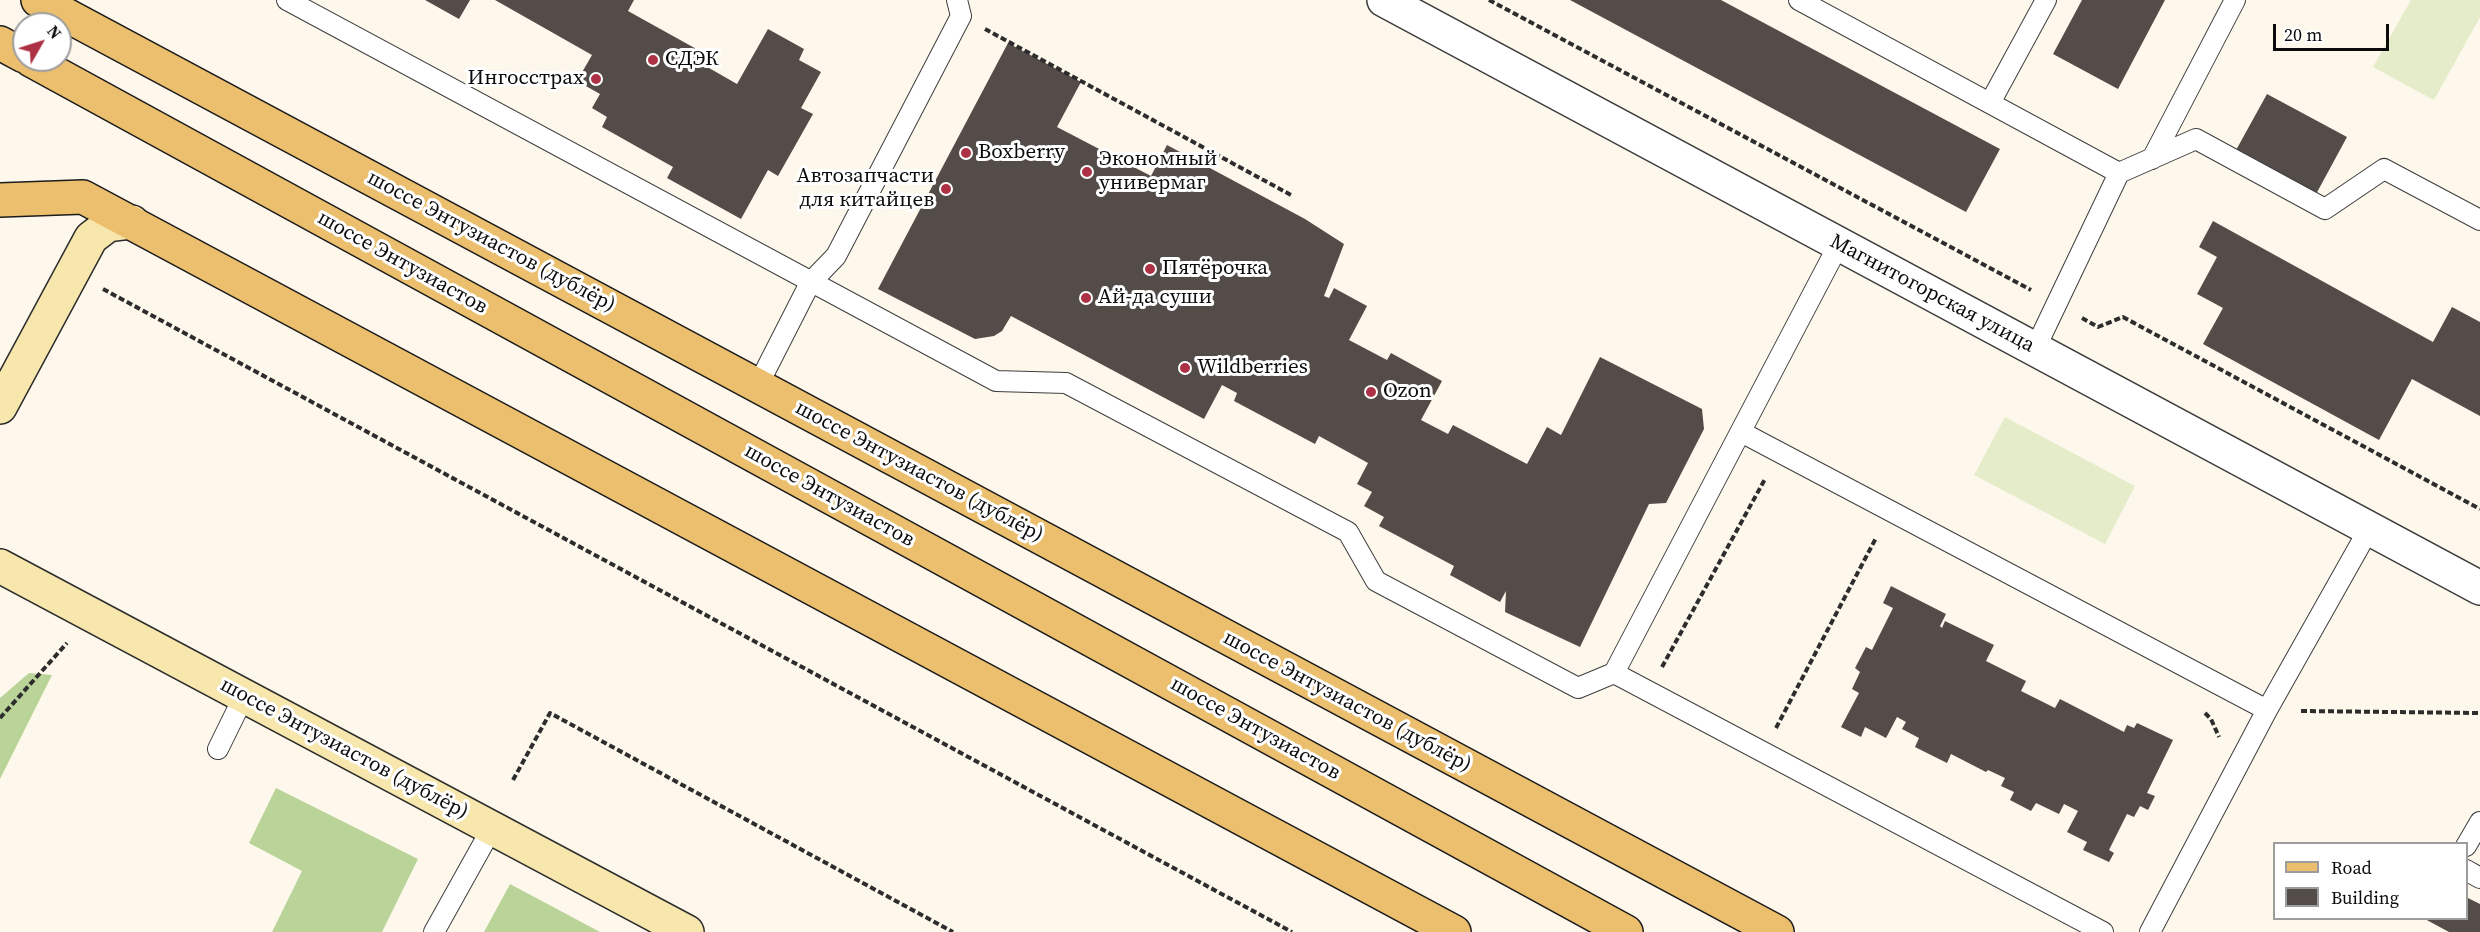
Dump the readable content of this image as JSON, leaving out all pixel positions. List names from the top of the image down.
{
  "streets": {
    "main road": ["шоссе Энтузиастов (дублёр)", "шоссе Энтузиастов"],
    "street": ["Магнитогорская улица"]
  },
  "places": [
    "СДЭК",
    "Ингосстрах",
    "Boxberry",
    "Экономный универмаг",
    "Автозапчасти для китайцев",
    "Пятёрочка",
    "Ай-да суши",
    "Wildberries",
    "Ozon"
  ],
  "legend": ["Road", "Building"],
  "scale_bar": "20 m",
  "north": "top right"
}
